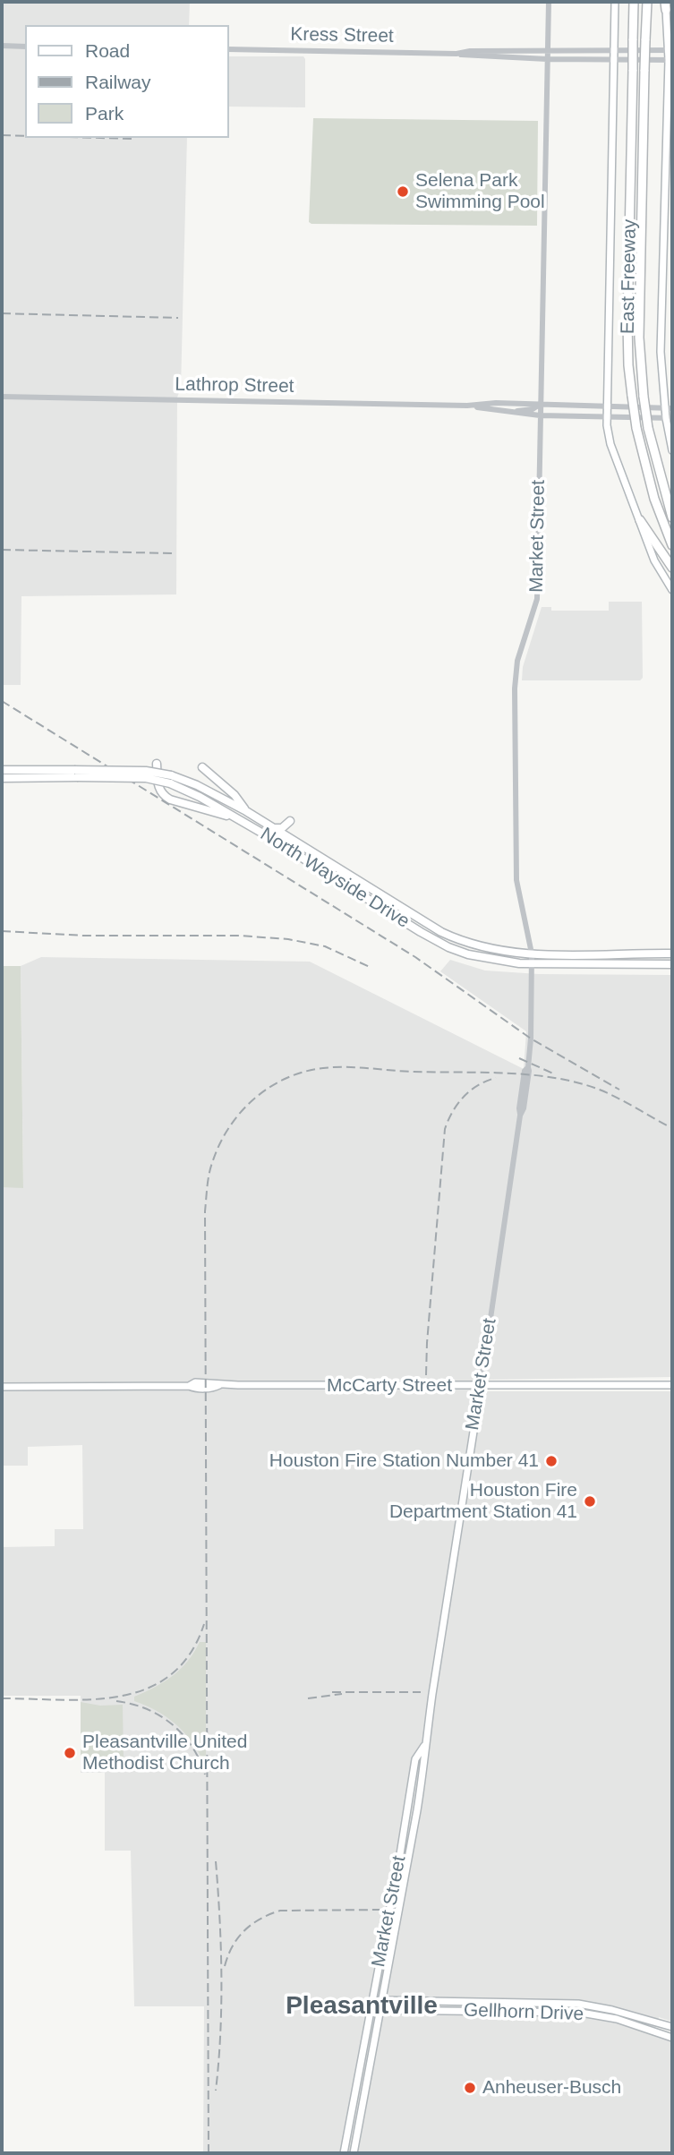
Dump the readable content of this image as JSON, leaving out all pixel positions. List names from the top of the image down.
{
  "streets": {
    "highway": ["East Freeway"],
    "main road": [
      "Market Street",
      "North Wayside Drive",
      "McCarty Street",
      "Gellhorn Drive"
    ],
    "street": ["Kress Street", "Lathrop Street"]
  },
  "crossings": [
    ["Kress Street", "Market Street"],
    ["Lathrop Street", "Market Street"],
    ["Market Street", "North Wayside Drive"],
    ["Market Street", "McCarty Street"],
    ["Market Street", "Gellhorn Drive"]
  ],
  "districts": ["Pleasantville"],
  "places": [
    "Selena Park Swimming Pool",
    "Houston Fire Station Number 41",
    "Houston Fire Department Station 41",
    "Pleasantville United Methodist Church",
    "Anheuser-Busch"
  ],
  "legend": ["Road", "Railway", "Park"]
}
